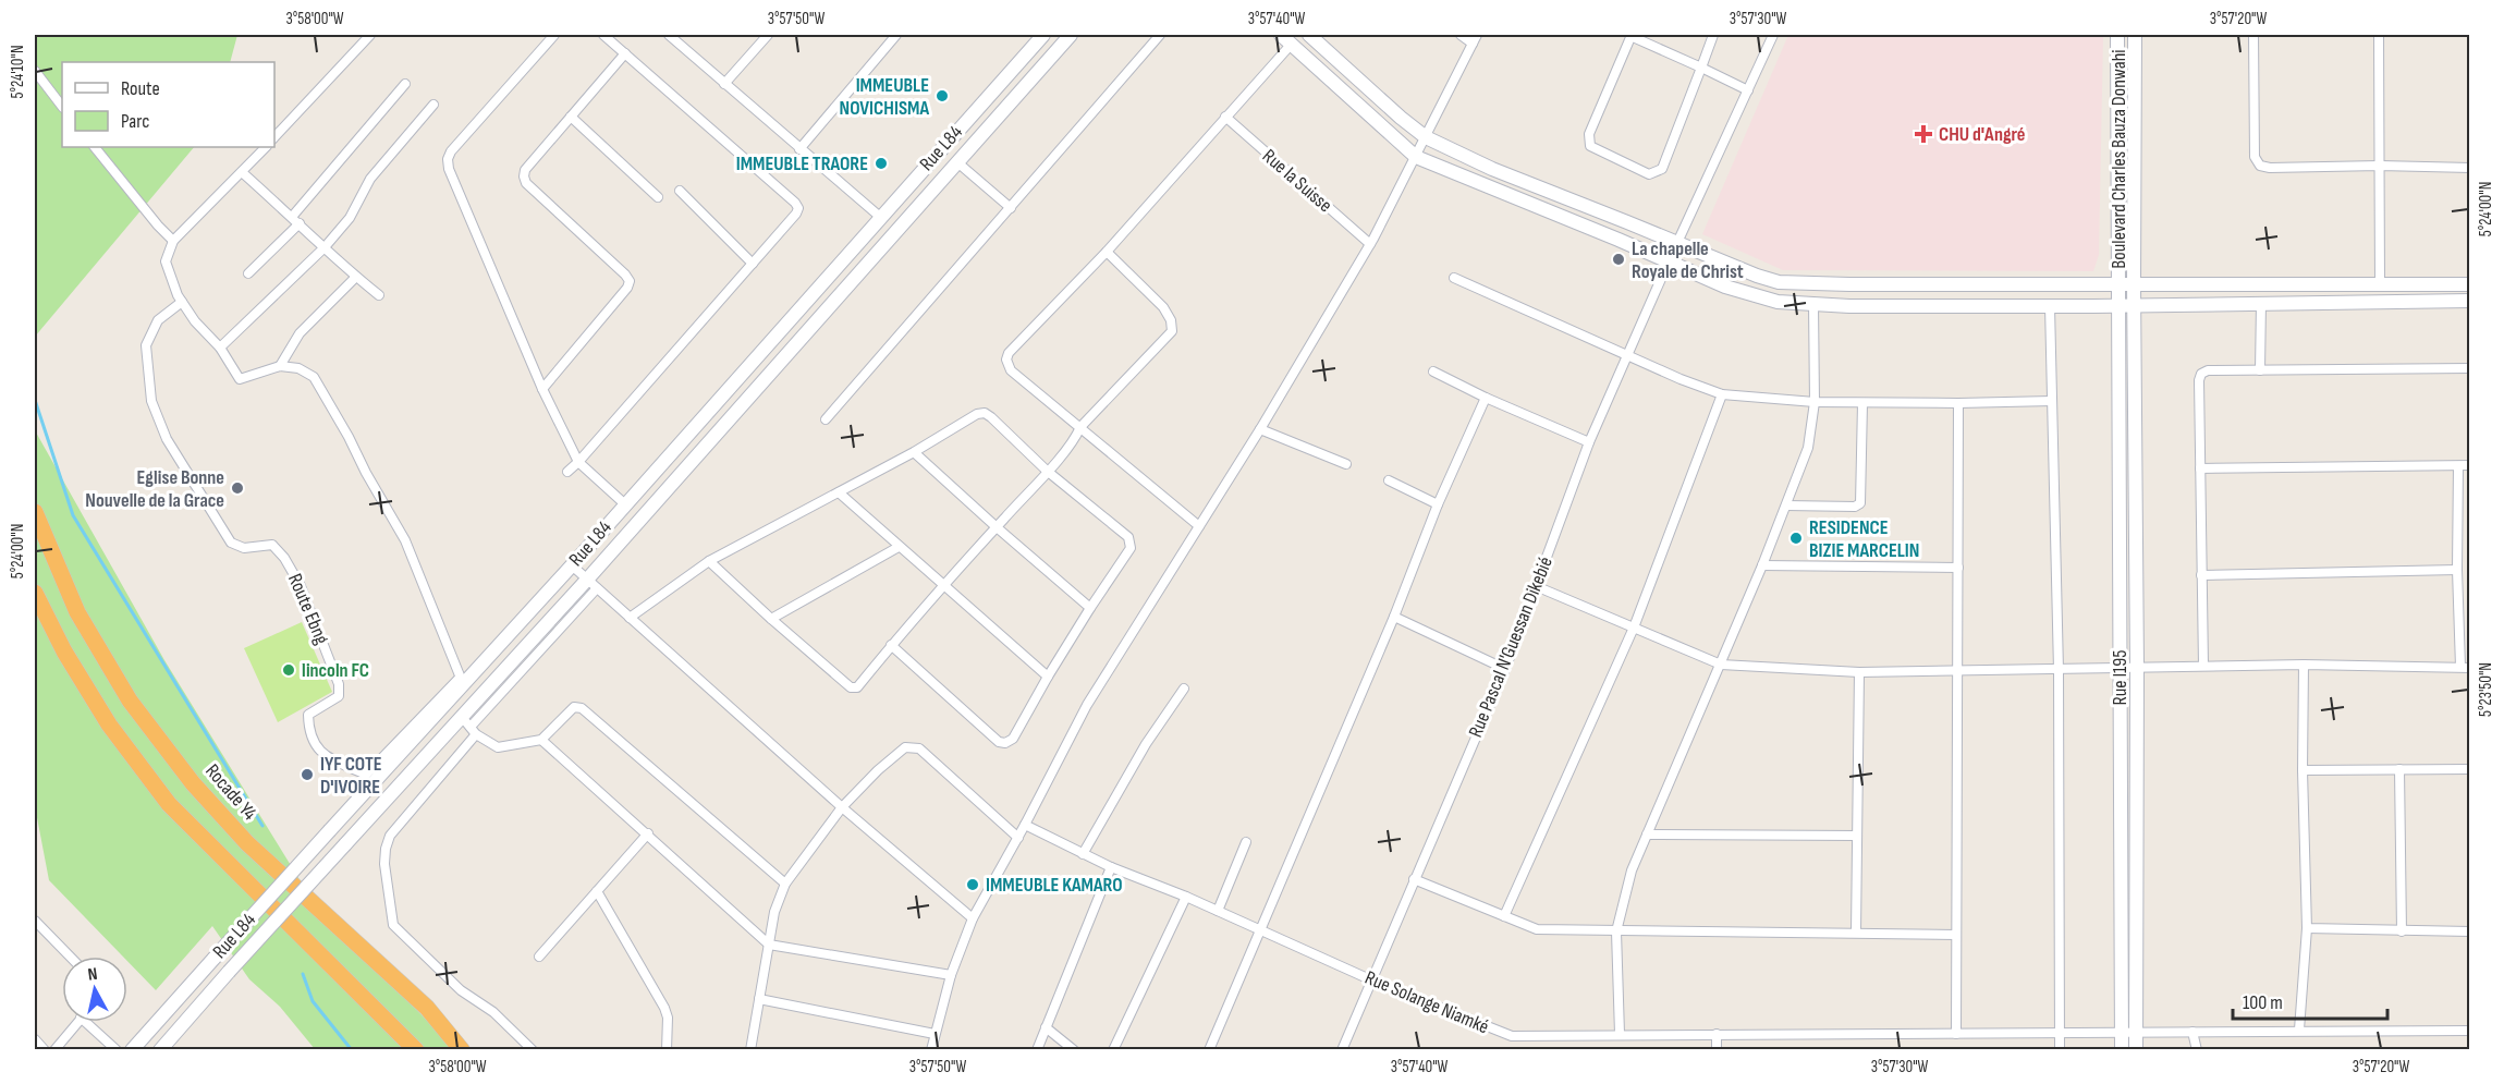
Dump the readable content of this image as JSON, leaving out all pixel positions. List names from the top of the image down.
{
  "streets": {
    "highway": ["Rocade Y4"],
    "main road": ["Rue L84", "Boulevard Charles Bauza Donwahi", "Rue I195"],
    "street": [
      "Rue la Suisse",
      "Route Ebng",
      "Rue Pascal N'Guessan Dikebié",
      "Rue Solange Niamké"
    ]
  },
  "crossings": [
    ["Rue L84", "Route Ebng"],
    ["Rue Pascal N'Guessan Dikebié", "Rue Solange Niamké"],
    ["Rue I195", "Rue Solange Niamké"]
  ],
  "places": {
    "other": [
      "IMMEUBLE NOVICHISMA",
      "IMMEUBLE TRAORE",
      "La chapelle Royale de Christ",
      "Eglise Bonne Nouvelle de la Grace",
      "RESIDENCE BIZIE MARCELIN",
      "lincoln FC",
      "IYF COTE D'IVOIRE",
      "IMMEUBLE KAMARO"
    ],
    "health": ["CHU d'Angré"]
  },
  "legend": ["Route", "Parc"],
  "scale_bar": "100 m",
  "north": "top",
  "coordinates": [
    "3°58'00\"W",
    "3°57'50\"W",
    "3°57'40\"W",
    "3°57'30\"W",
    "3°57'20\"W",
    "5°24'10\"N",
    "5°24'00\"N",
    "5°23'50\"N"
  ]
}
